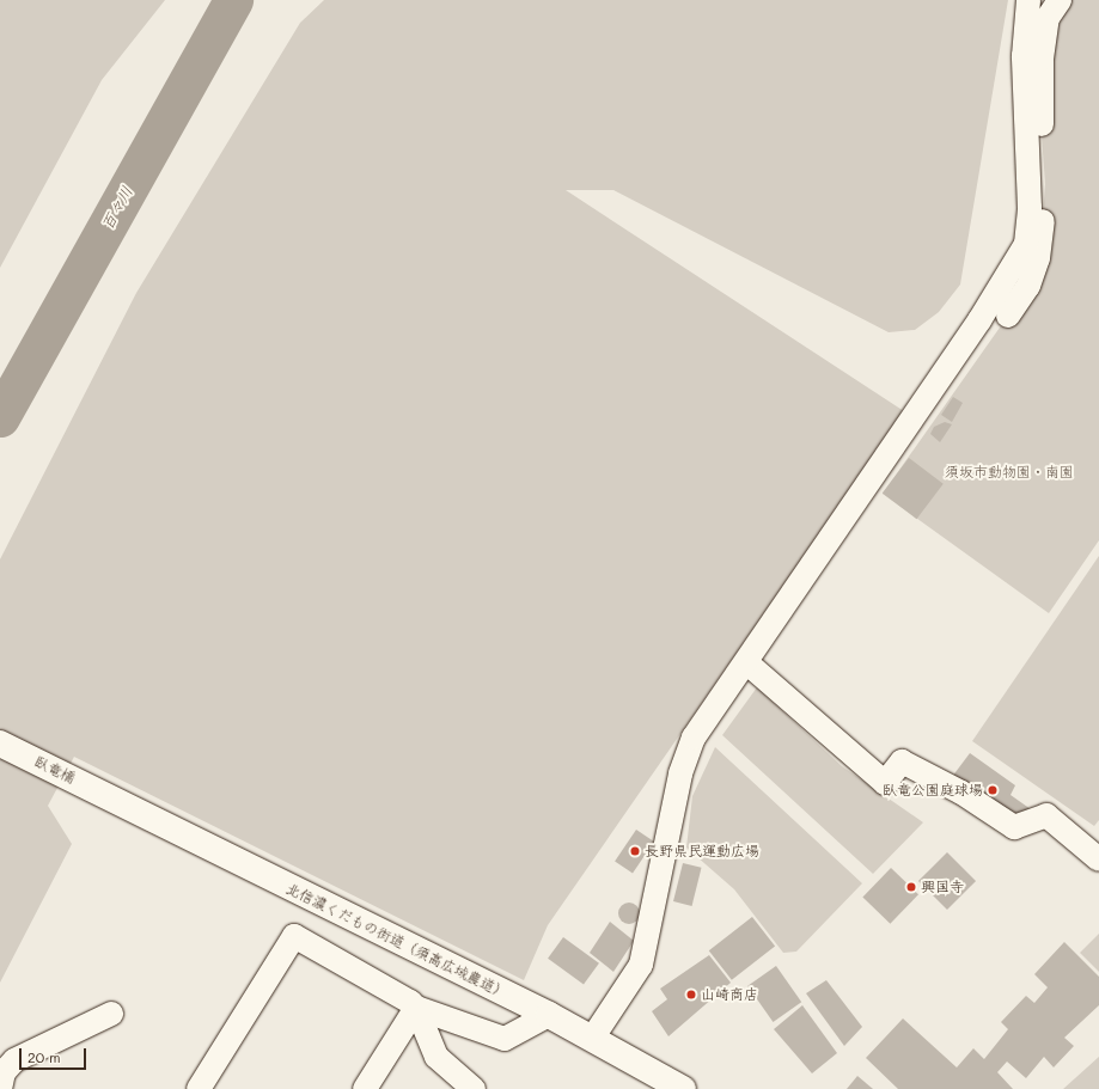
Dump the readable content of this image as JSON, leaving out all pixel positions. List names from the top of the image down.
{
  "streets": {
    "street": ["臥竜橋", "北信濃くだもの街道（須高広域農道）"]
  },
  "crossings": [
    ["臥竜橋", "北信濃くだもの街道（須高広域農道）"]
  ],
  "water": ["百々川"],
  "parks": ["須坂市動物園・南園"],
  "places": [
    "臥竜公園庭球場",
    "長野県民運動広場",
    "興国寺",
    "山崎商店"
  ],
  "scale_bar": "20 m"
}
